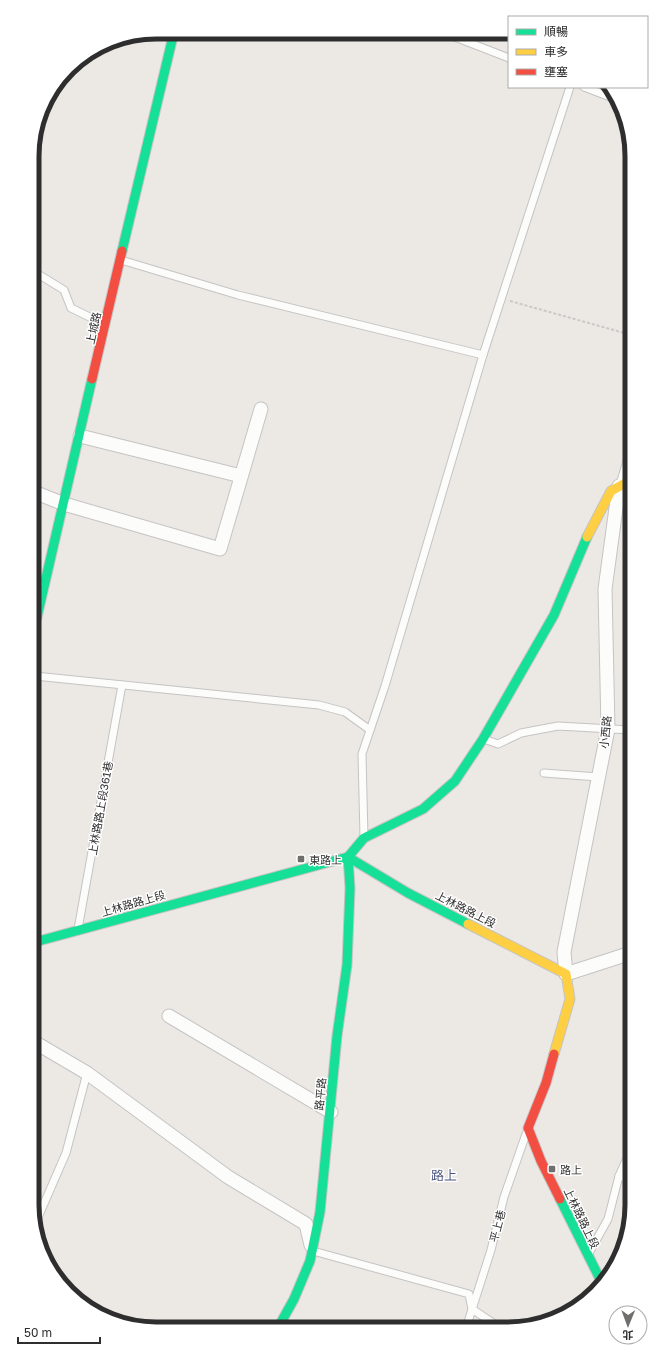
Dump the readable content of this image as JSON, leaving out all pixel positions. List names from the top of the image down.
{
  "streets": {
    "street": [
      "上城路",
      "小西路",
      "上林路路上段",
      "路平路"
    ],
    "lane": ["上林路路上段361巷", "平上巷"]
  },
  "crossings": [
    ["小西路", "上林路路上段"],
    ["上林路路上段361巷", "上林路路上段"],
    ["上林路路上段", "路平路"],
    ["上林路路上段", "平上巷"]
  ],
  "districts": ["路上"],
  "places": {
    "transit": ["東路上", "路上"]
  },
  "legend": ["順暢", "車多", "壅塞"],
  "scale_bar": "50 m",
  "north": "bottom"
}
